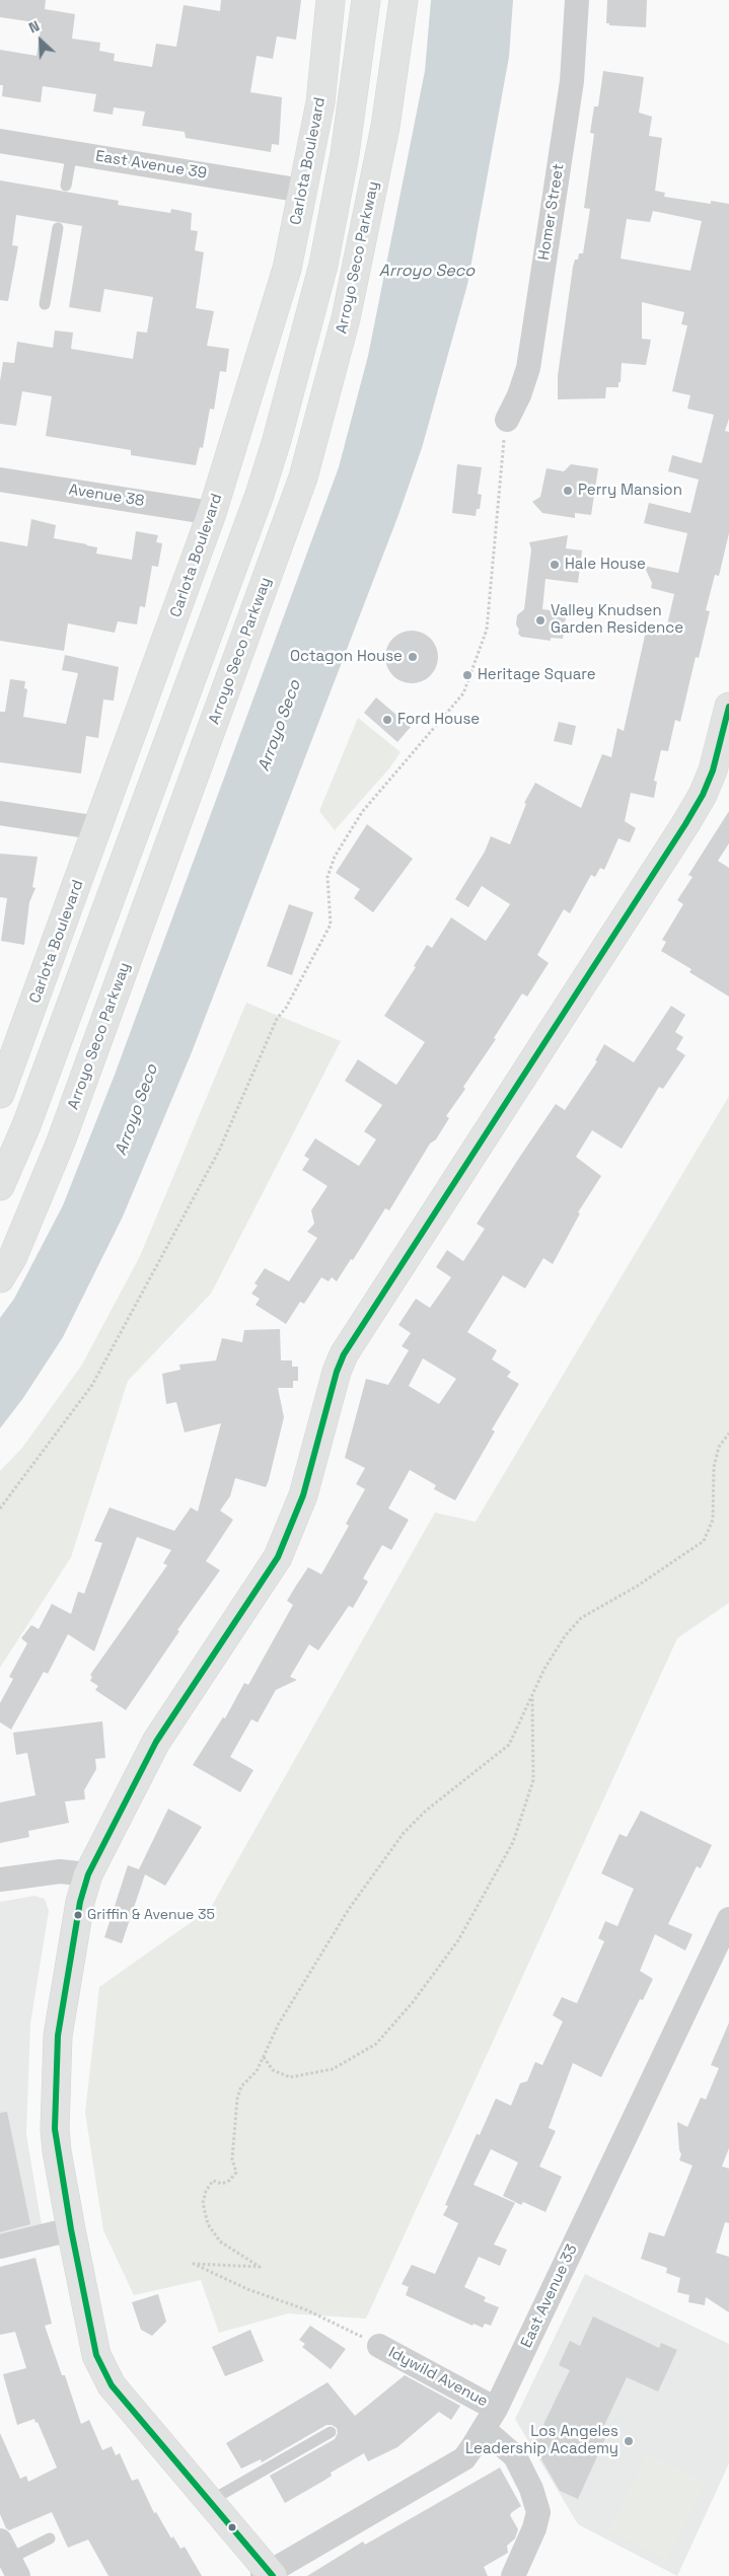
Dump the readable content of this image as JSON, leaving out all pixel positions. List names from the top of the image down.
{
  "streets": {
    "main road": ["Carlota Boulevard", "Arroyo Seco Parkway"],
    "street": [
      "East Avenue 39",
      "Homer Street",
      "Avenue 38",
      "East Avenue 33",
      "Idywild Avenue"
    ]
  },
  "crossings": [
    ["Carlota Boulevard", "East Avenue 39"],
    ["Carlota Boulevard", "Avenue 38"],
    ["East Avenue 33", "Idywild Avenue"]
  ],
  "water": ["Arroyo Seco"],
  "places": [
    "Perry Mansion",
    "Hale House",
    "Valley Knudsen Garden Residence",
    "Octagon House",
    "Heritage Square",
    "Ford House",
    "Griffin & Avenue 35",
    "Los Angeles Leadership Academy"
  ],
  "north": "top left"
}
